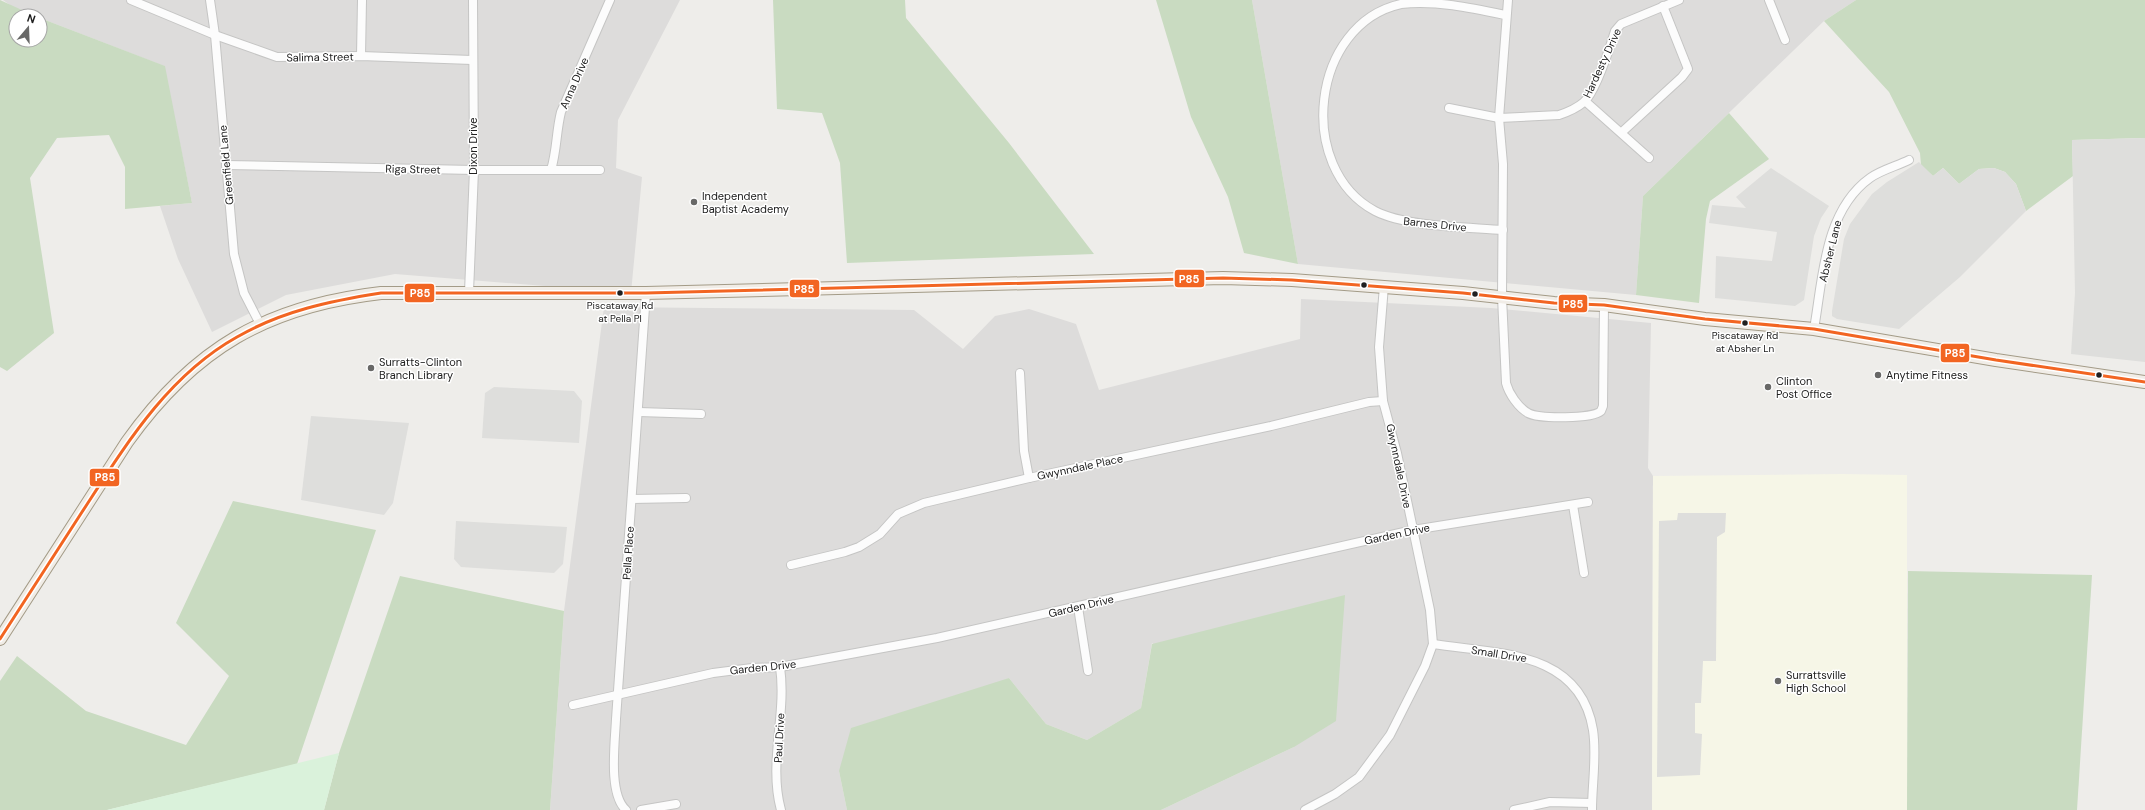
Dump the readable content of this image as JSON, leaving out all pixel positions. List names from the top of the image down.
{
  "streets": {
    "street": [
      "Salima Street",
      "Hardesty Drive",
      "Anna Drive",
      "Dixon Drive",
      "Greenfield Lane",
      "Riga Street",
      "Barnes Drive",
      "Absher Lane",
      "Gwynndale Drive",
      "Gwynndale Place",
      "Garden Drive",
      "Pella Place",
      "Small Drive",
      "Paul Drive"
    ]
  },
  "crossings": [
    ["Salima Street", "Dixon Drive"],
    ["Salima Street", "Greenfield Lane"],
    ["Anna Drive", "Riga Street"],
    ["Dixon Drive", "Riga Street"],
    ["Greenfield Lane", "Riga Street"],
    ["Gwynndale Drive", "Gwynndale Place"],
    ["Gwynndale Drive", "Garden Drive"],
    ["Gwynndale Drive", "Small Drive"],
    ["Garden Drive", "Pella Place"],
    ["Garden Drive", "Paul Drive"]
  ],
  "places": [
    "Independent Baptist Academy",
    "Piscataway Rd at Pella Pl",
    "Piscataway Rd at Absher Ln",
    "Surratts-Clinton Branch Library",
    "Anytime Fitness",
    "Clinton Post Office",
    "Surrattsville High School"
  ],
  "lines": ["transit line P85"],
  "north": "top"
}
